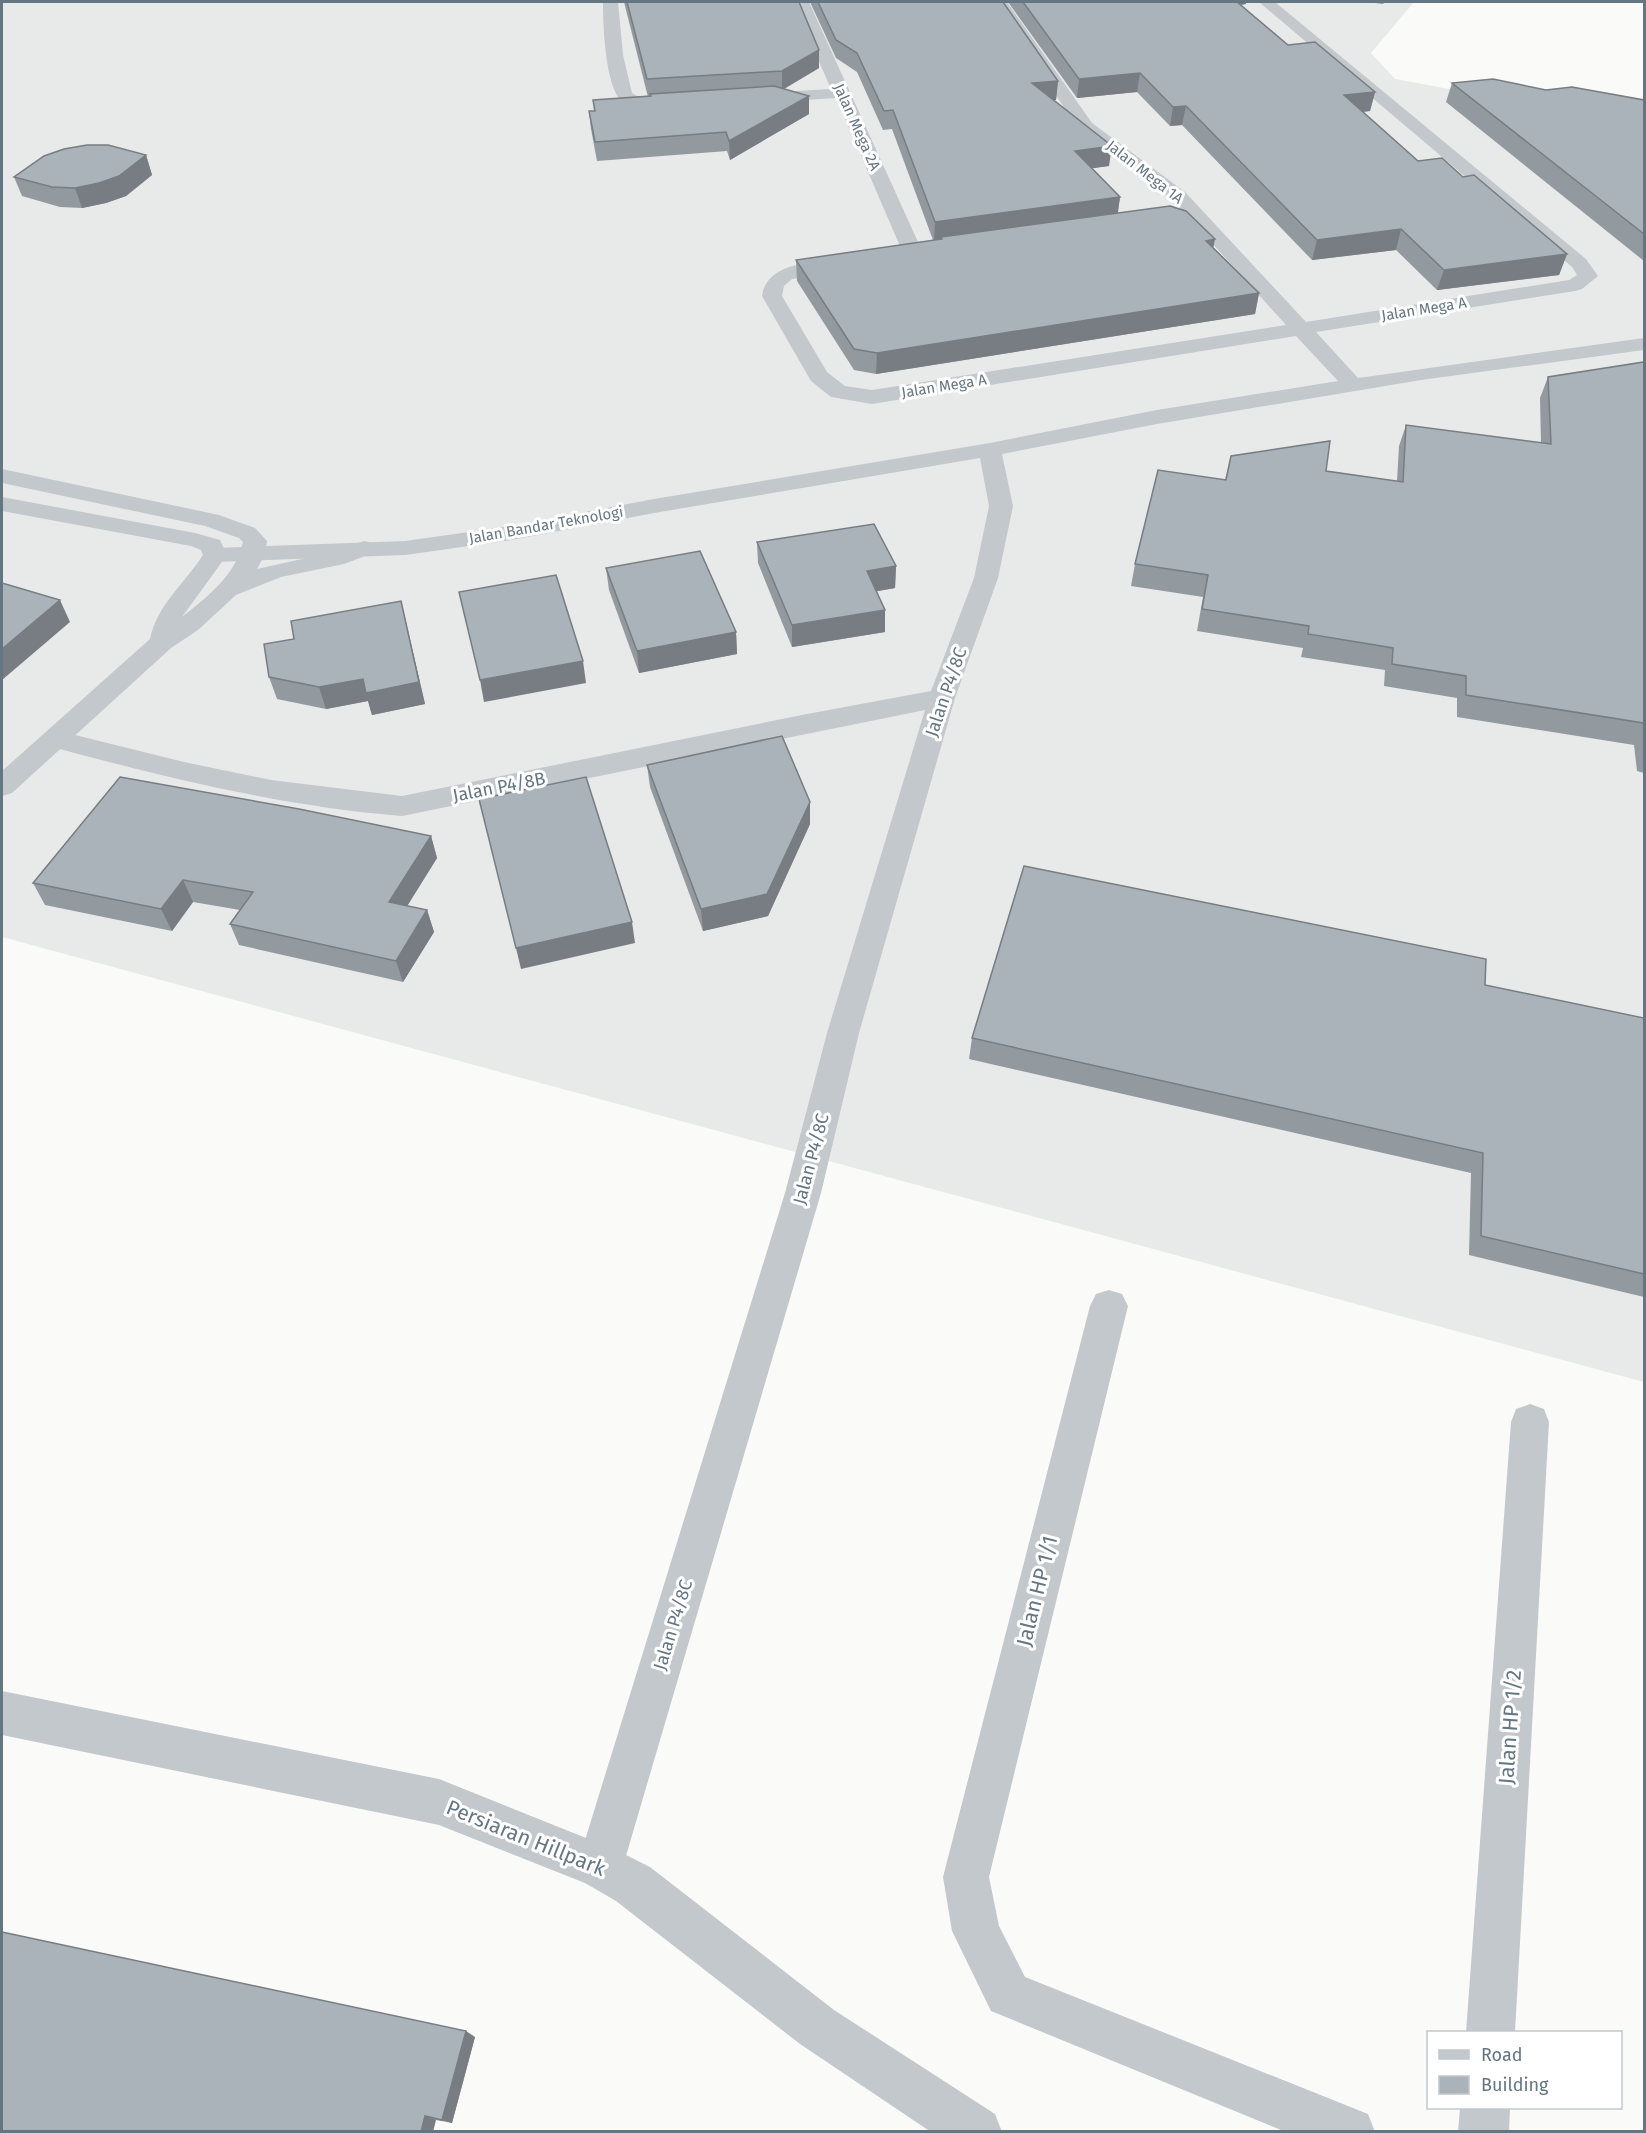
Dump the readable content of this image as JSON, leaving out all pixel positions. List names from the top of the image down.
{
  "streets": {
    "street": [
      "Jalan Mega 2A",
      "Jalan Mega 1A",
      "Jalan Mega A",
      "Jalan Bandar Teknologi",
      "Jalan P4/8C",
      "Jalan P4/8B",
      "Jalan HP 1/1",
      "Jalan HP 1/2",
      "Persiaran Hillpark"
    ]
  },
  "crossings": [
    ["Jalan Mega 1A", "Jalan Mega A"],
    ["Jalan P4/8C", "Jalan P4/8B"],
    ["Jalan P4/8C", "Persiaran Hillpark"]
  ],
  "legend": ["Road", "Building"]
}
